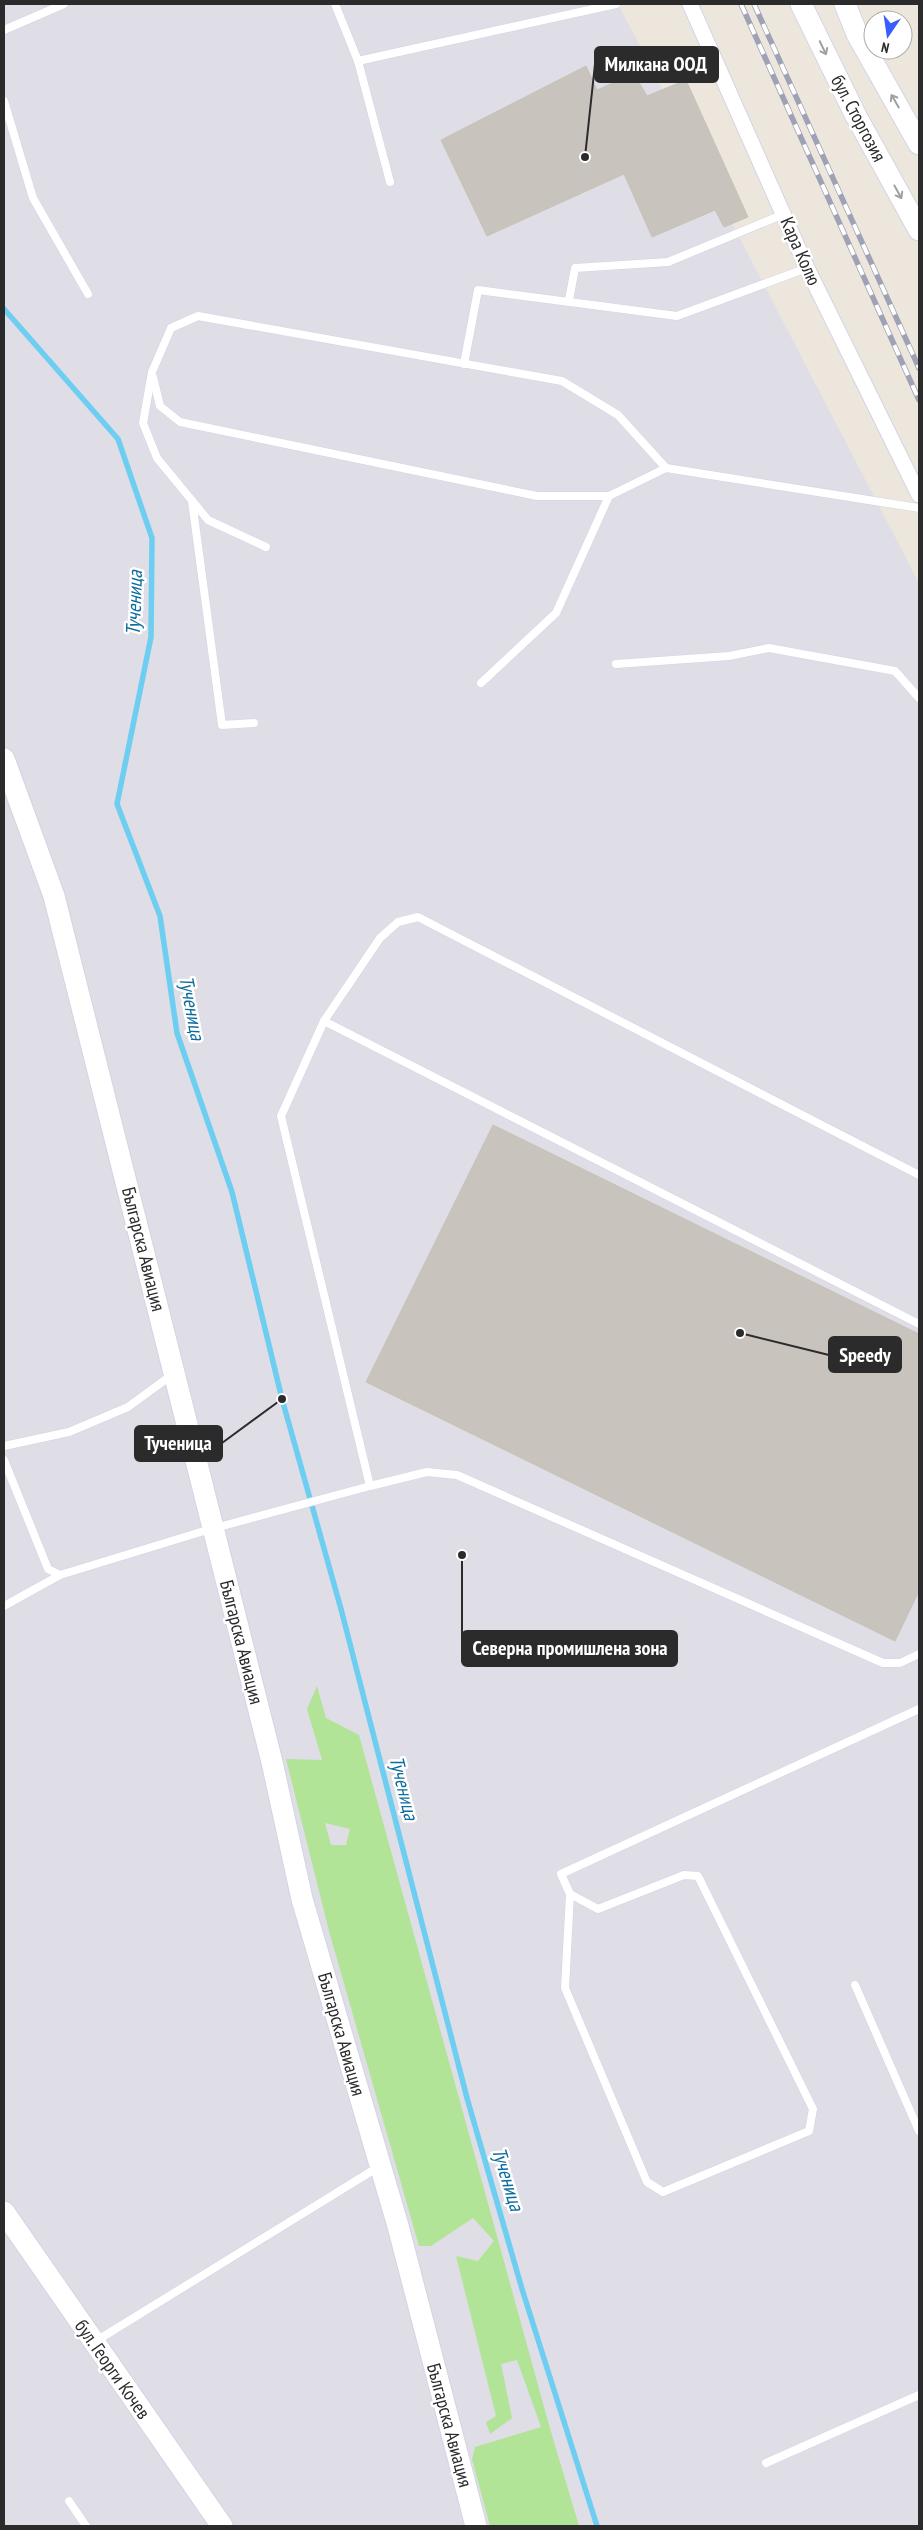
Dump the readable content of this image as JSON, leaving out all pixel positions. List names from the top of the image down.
{
  "streets": {
    "street": [
      "бул. Сторгозия",
      "Кара Колю",
      "Българска Авиация",
      "бул. Георги Кочев"
    ]
  },
  "water": ["Тученица"],
  "places": [
    "Милкана OOД",
    "Speedy",
    "Тученица",
    "Северна промишлена зона"
  ],
  "north": "bottom"
}
